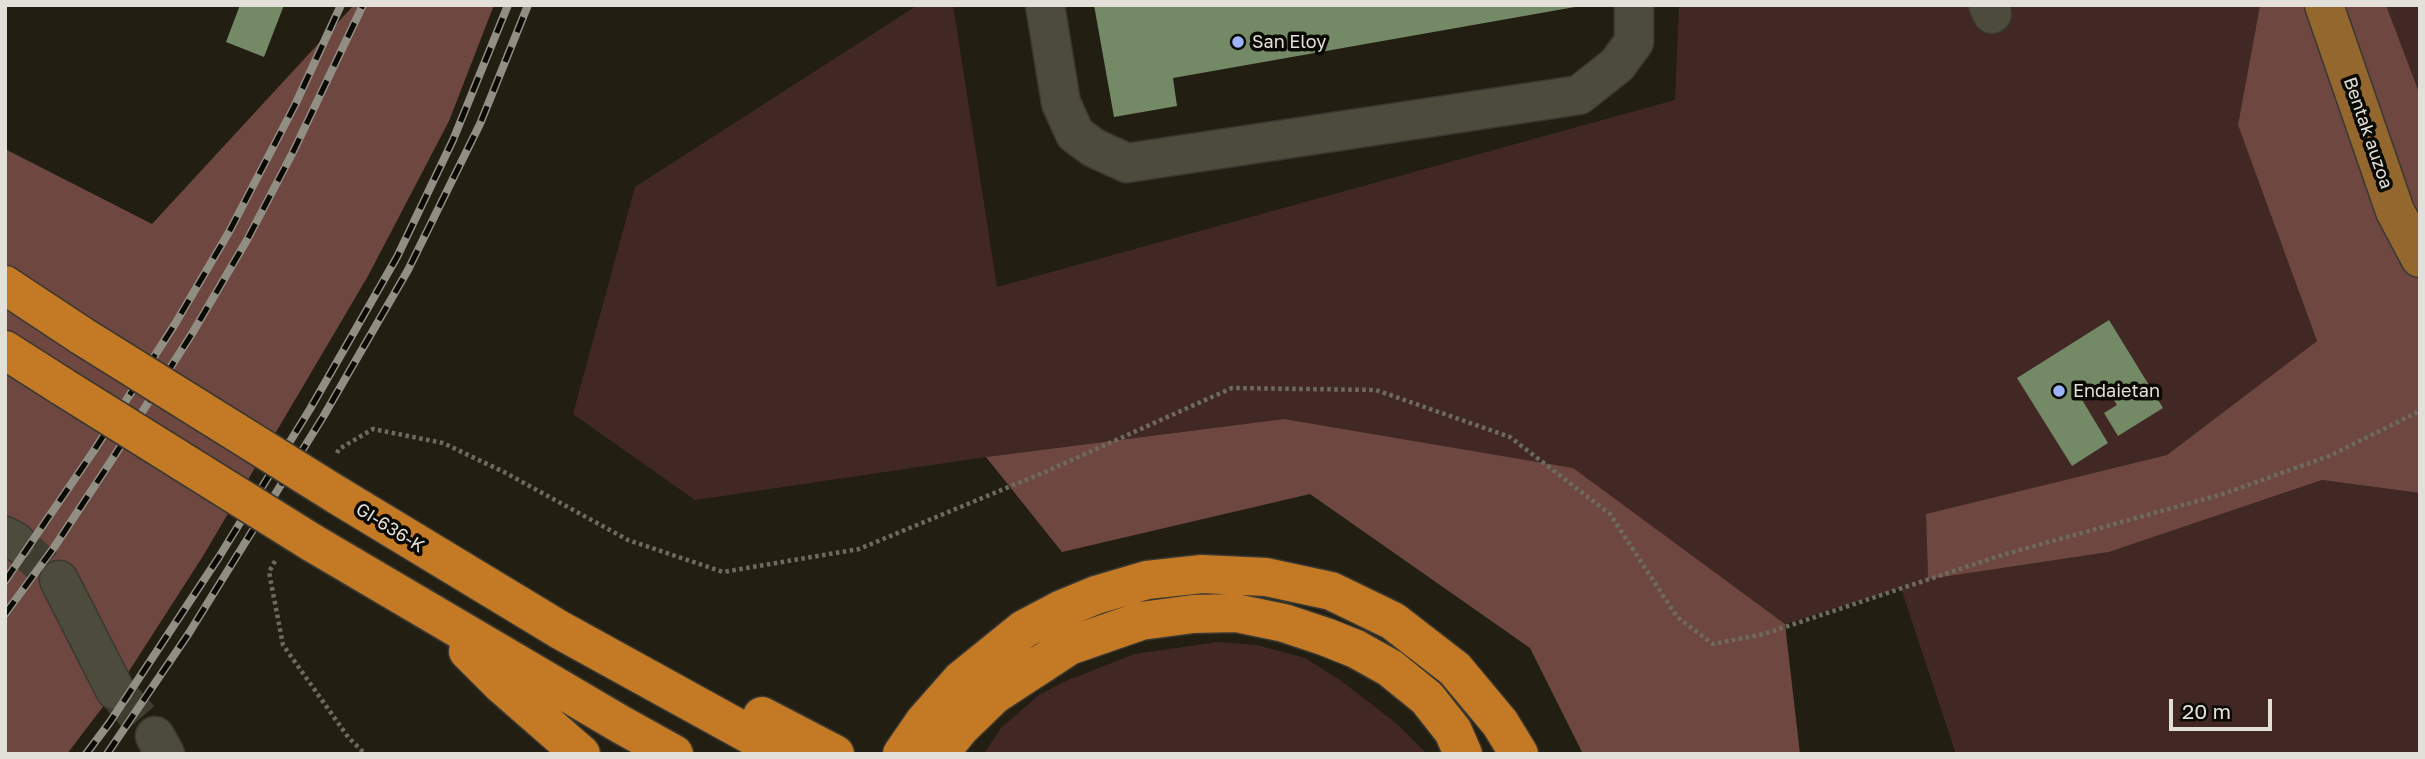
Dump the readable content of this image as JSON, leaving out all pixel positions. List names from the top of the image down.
{
  "streets": {
    "highway": ["GI-636-K"],
    "main road": ["Bentak auzoa"]
  },
  "places": ["San Eloy", "Endaietan"],
  "scale_bar": "20 m"
}
